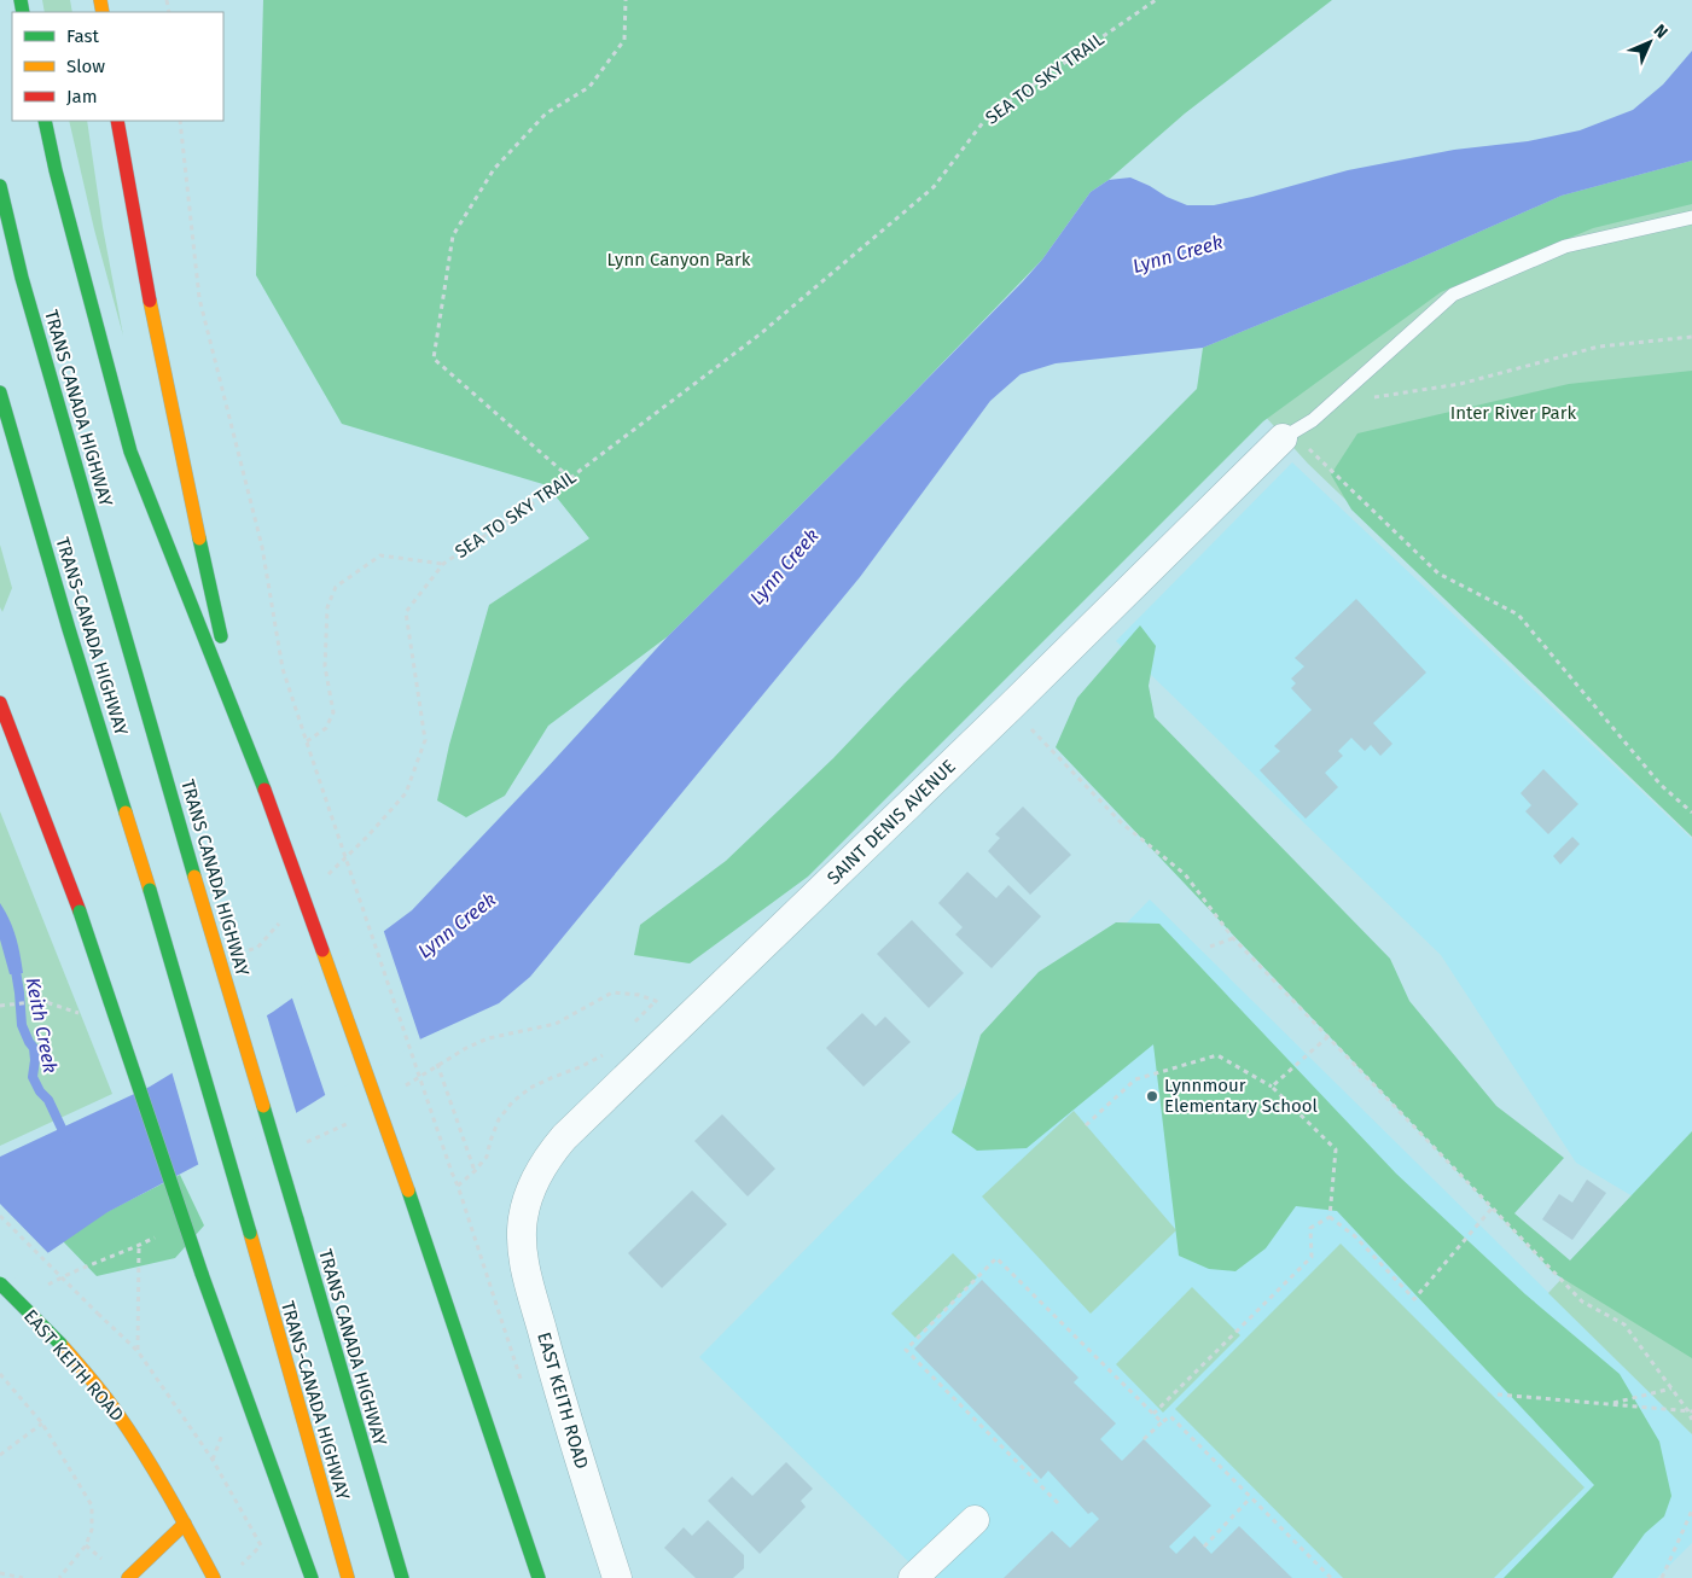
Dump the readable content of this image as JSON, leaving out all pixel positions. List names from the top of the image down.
{
  "streets": {
    "main road": ["TRANS CANADA HIGHWAY", "TRANS-CANADA HIGHWAY", "EAST KEITH ROAD"],
    "street": ["SAINT DENIS AVENUE"],
    "path": ["SEA TO SKY TRAIL"]
  },
  "crossings": [
    ["SAINT DENIS AVENUE", "EAST KEITH ROAD"]
  ],
  "water": ["Lynn Creek", "Keith Creek"],
  "parks": ["Lynn Canyon Park", "Inter River Park"],
  "places": ["Lynnmour Elementary School"],
  "legend": ["Fast", "Slow", "Jam"],
  "north": "top right"
}
